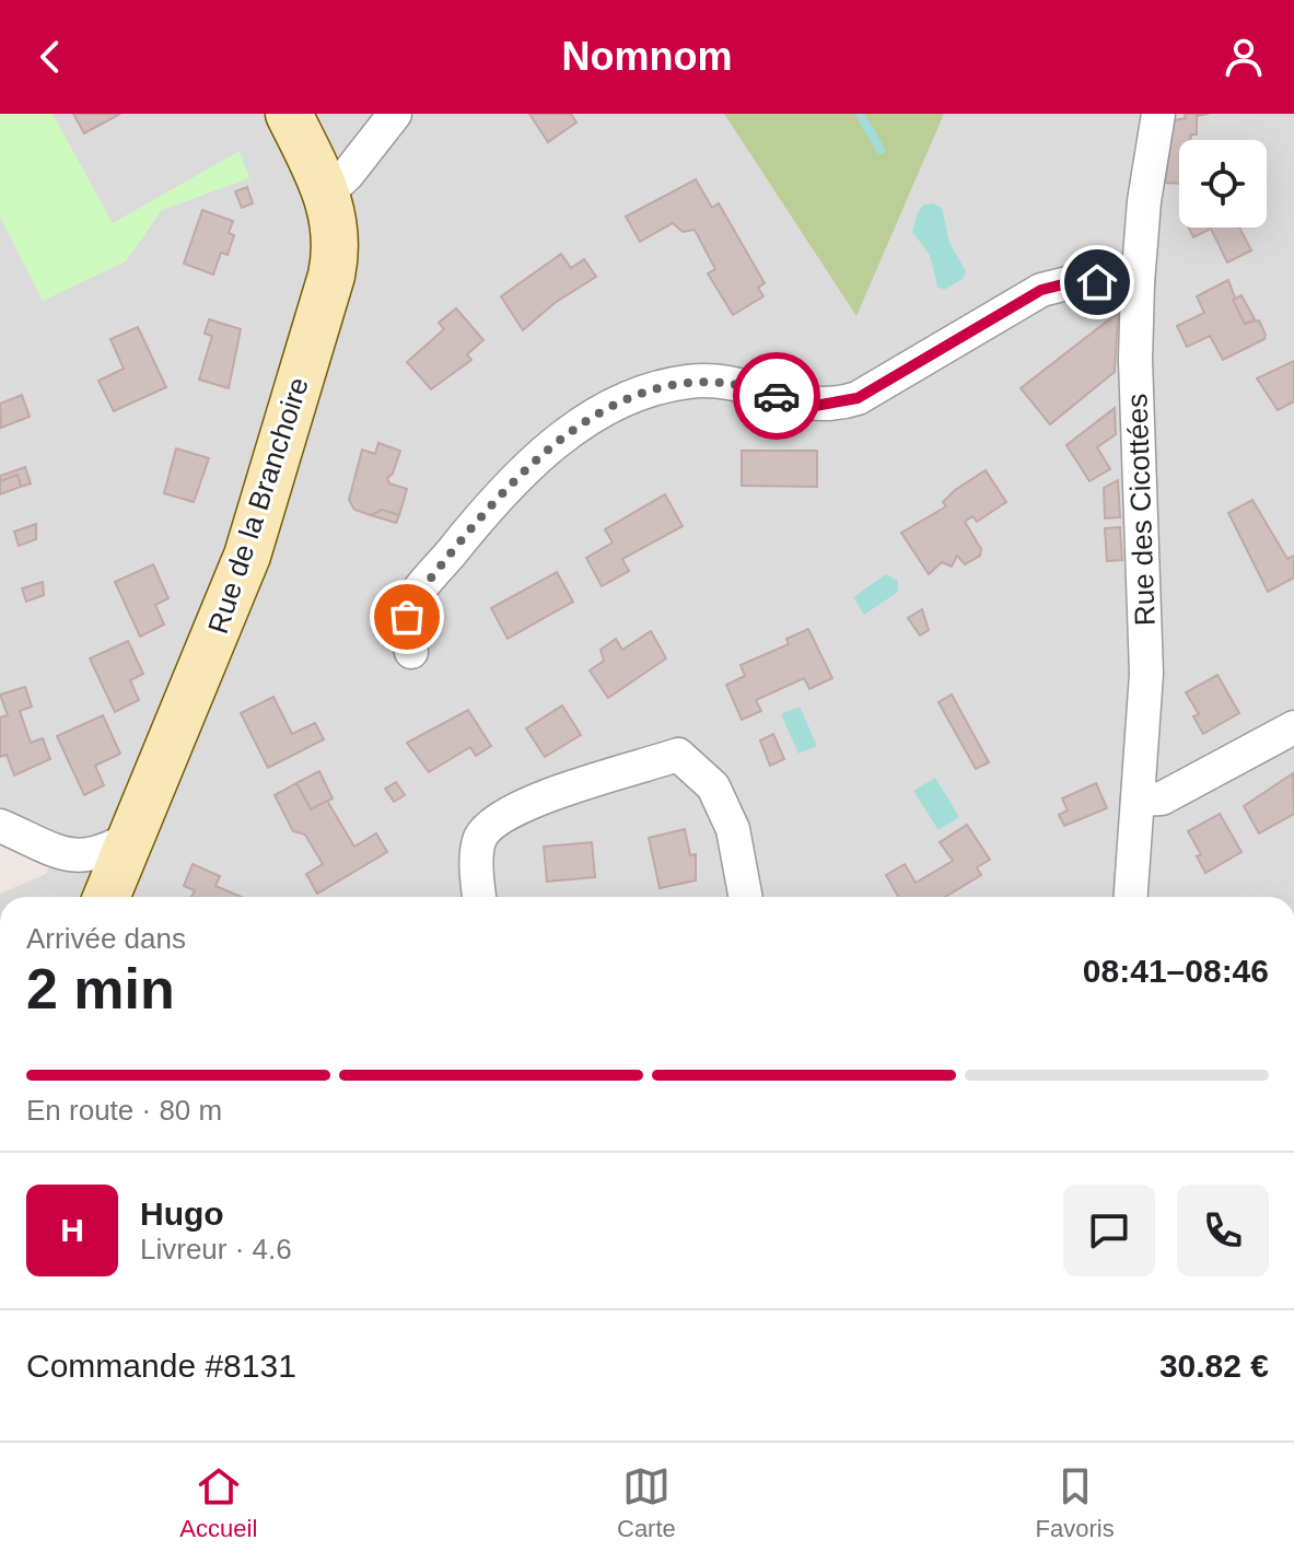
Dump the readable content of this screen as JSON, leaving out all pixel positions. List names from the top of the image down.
{
  "streets": {
    "main road": ["Rue de la Branchoire"],
    "street": ["Rue des Cicottées"]
  },
  "page": {
    "header": "Nomnom",
    "heading": ["2 min", "Arrivée dans", "08:41–08:46"],
    "panel": [
      "Hugo",
      "Livreur · 4.6",
      "Commande #8131",
      "30.82 €"
    ],
    "bar": "En route · 80 m",
    "round": "H",
    "tabs": ["Accueil", "Carte", "Favoris"]
  }
}
